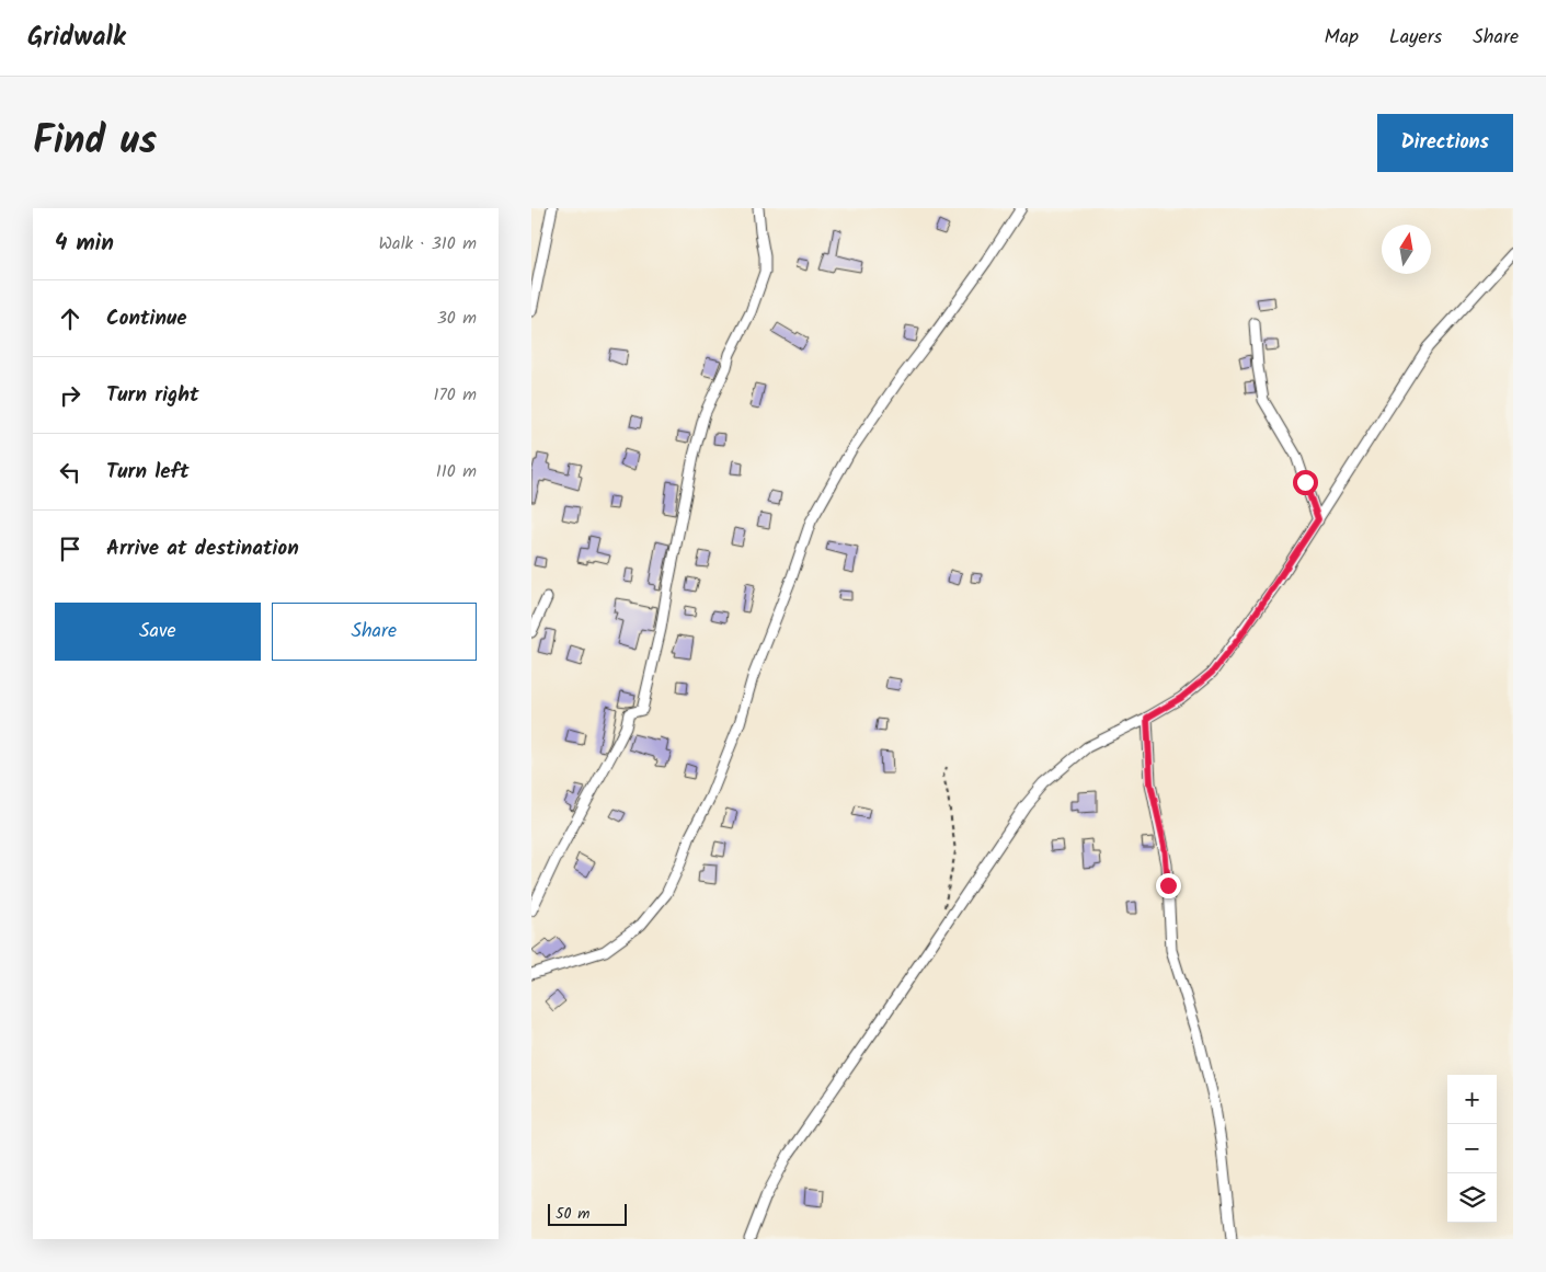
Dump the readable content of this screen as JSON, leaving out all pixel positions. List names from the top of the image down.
{
  "scale_bar": "50 m",
  "north": "top",
  "page": {
    "header": "Gridwalk",
    "nav": ["Map", "Layers", "Share"],
    "title": "Find us",
    "buttons": [
      "Directions",
      ["Save", "Share"]
    ],
    "heading": ["4 min", "Walk · 310 m"],
    "list": [
      ["Continue", "30 m"],
      ["Turn right", "170 m"],
      ["Turn left", "110 m"],
      "Arrive at destination"
    ],
    "map_buttons": ["+", "−"],
    "scale": "50 m"
  }
}
